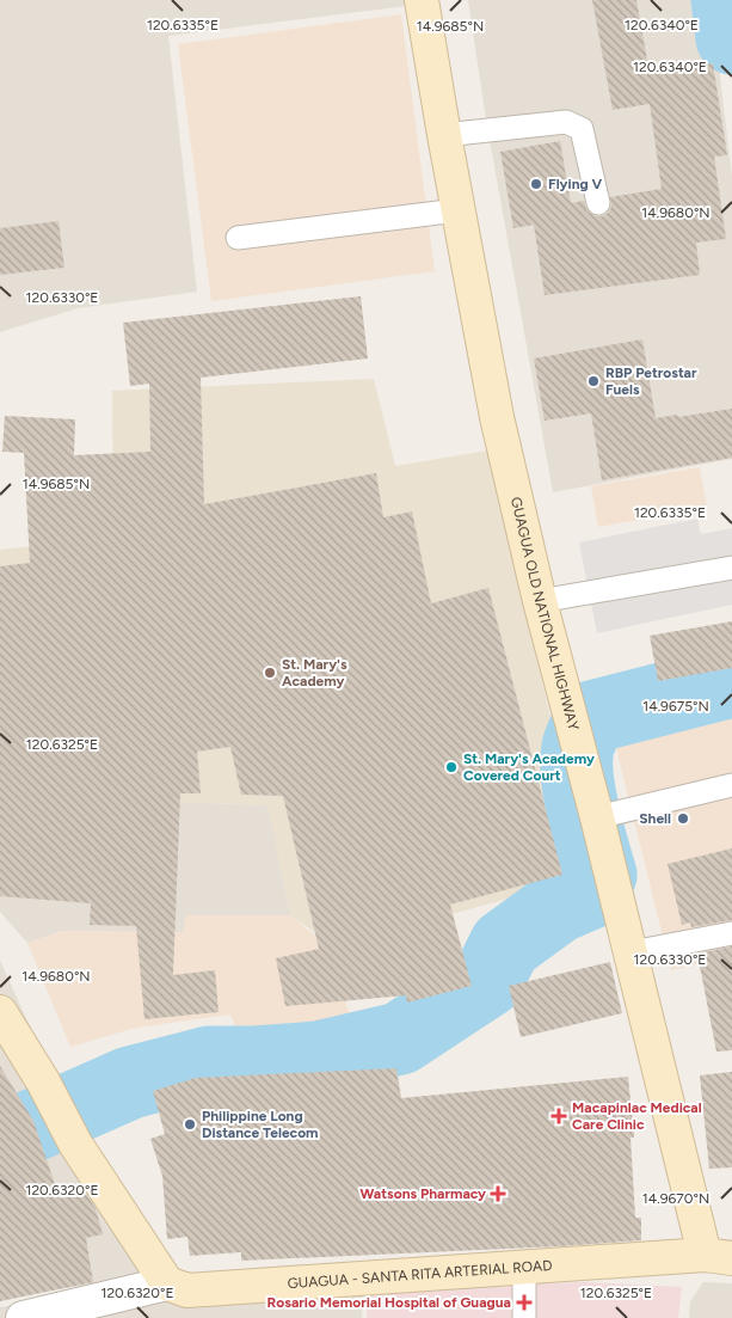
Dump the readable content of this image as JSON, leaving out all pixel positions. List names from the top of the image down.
{
  "streets": {
    "main road": ["GUAGUA OLD NATIONAL HIGHWAY", "GUAGUA - SANTA RITA ARTERIAL ROAD"]
  },
  "crossings": [
    ["GUAGUA OLD NATIONAL HIGHWAY", "GUAGUA - SANTA RITA ARTERIAL ROAD"]
  ],
  "places": {
    "other": [
      "Flying V",
      "RBP Petrostar Fuels",
      "St. Mary's Academy",
      "St. Mary's Academy Covered Court",
      "Shell",
      "Philippine Long Distance Telecom"
    ],
    "health": ["Macapinlac Medical Care Clinic", "Watsons Pharmacy", "Rosario Memorial Hospital of Guagua"]
  },
  "coordinates": [
    "120.6340°E",
    "120.6335°E",
    "14.9685°N",
    "14.9680°N",
    "120.6330°E",
    "14.9675°N",
    "120.6325°E",
    "120.6320°E",
    "14.9670°N"
  ]
}
